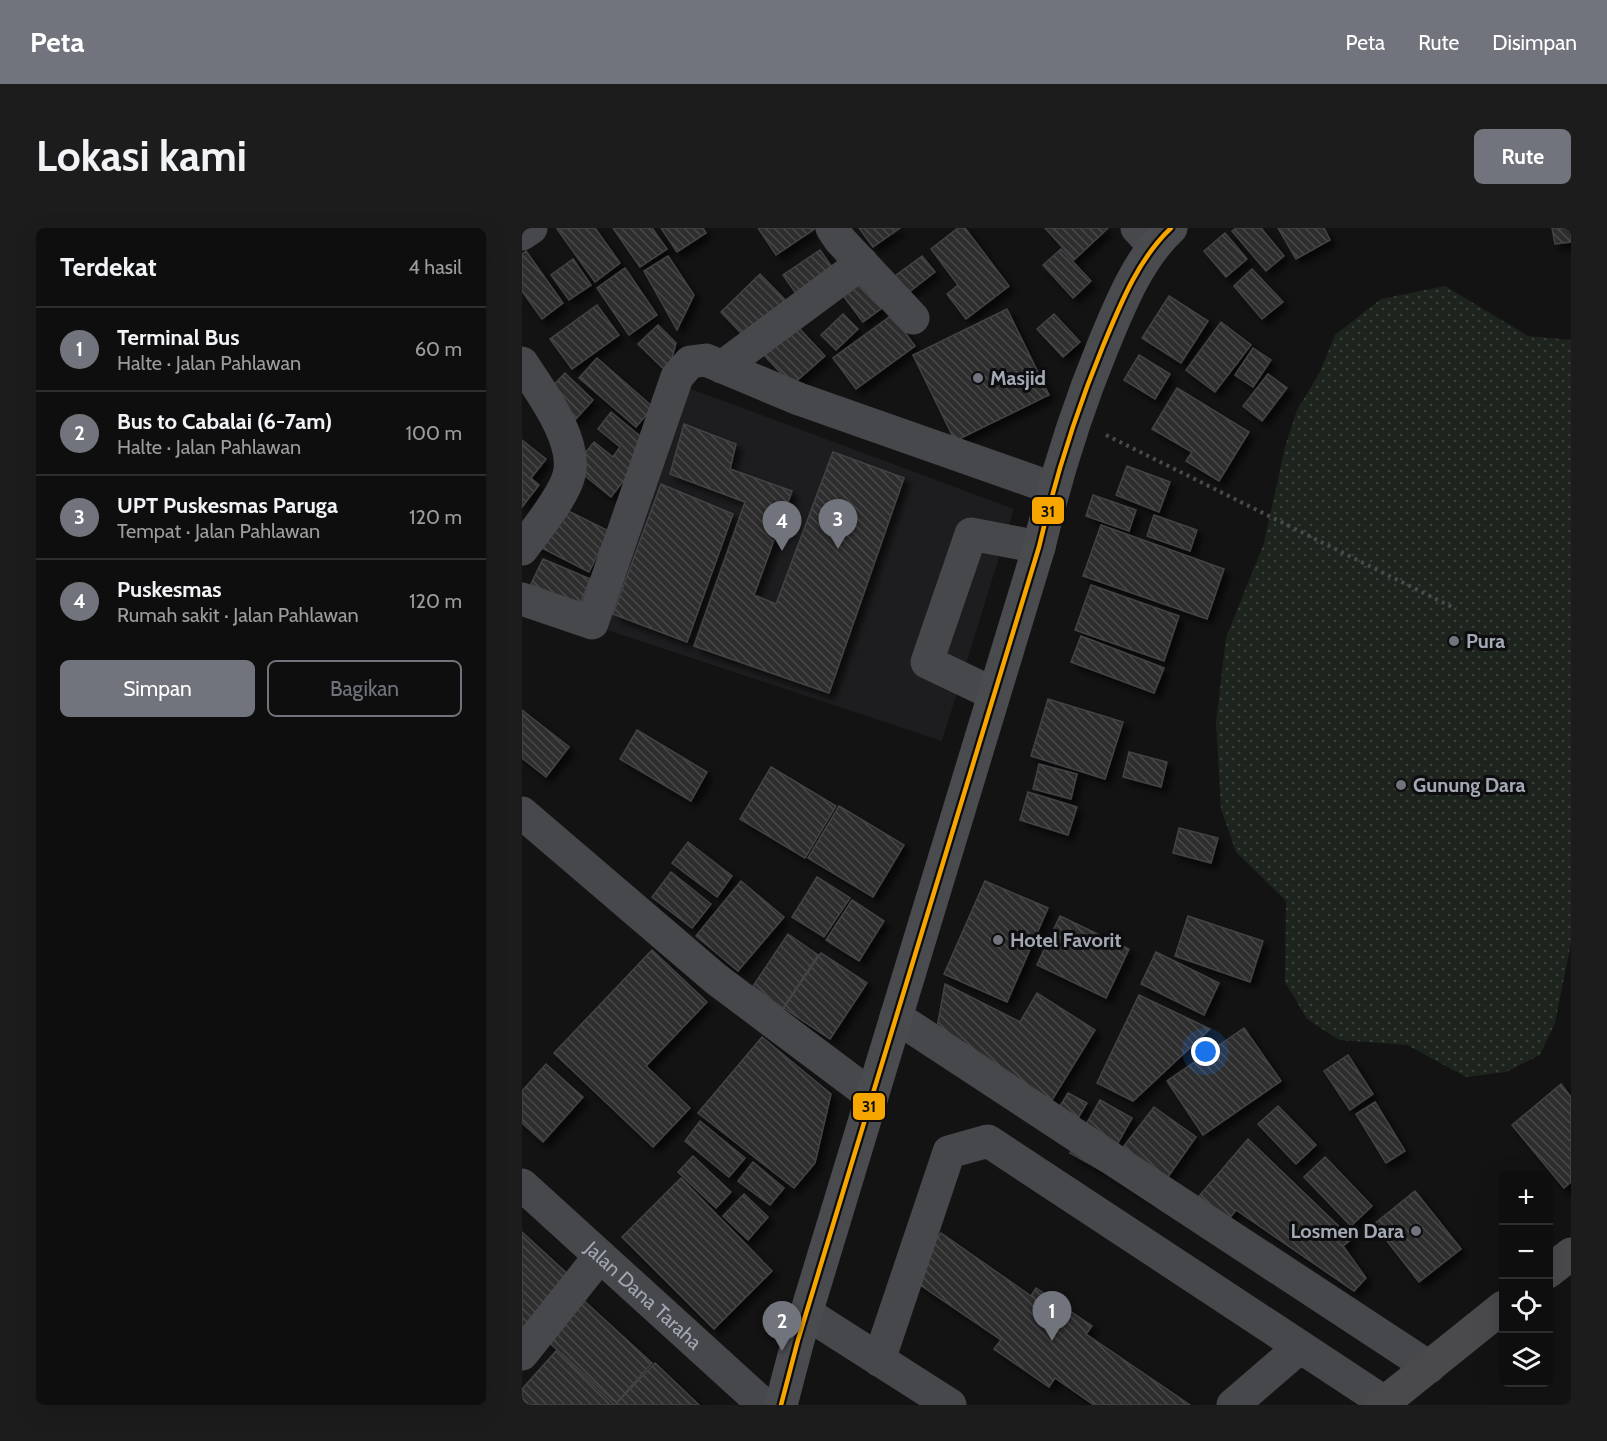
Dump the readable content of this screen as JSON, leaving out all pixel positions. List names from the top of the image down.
{
  "streets": {
    "street": ["Jalan Dana Taraha"]
  },
  "places": [
    "Masjid",
    "Pura",
    "Gunung Dara",
    "Hotel Favorit",
    "Losmen Dara"
  ],
  "lines": ["transit line 31"],
  "page": {
    "header": "Peta",
    "nav": ["Peta", "Rute", "Disimpan"],
    "buttons": [
      "Rute",
      ["Simpan", "Bagikan"]
    ],
    "title": "Lokasi kami",
    "heading": ["Terdekat", "4 hasil"],
    "list": [
      {
        "mark": "1",
        "name": "Terminal Bus",
        "note": "Halte · Jalan Pahlawan",
        "value": "60 m"
      },
      {
        "mark": "2",
        "name": "Bus to Cabalai (6-7am)",
        "note": "Halte · Jalan Pahlawan",
        "value": "100 m"
      },
      {
        "mark": "3",
        "name": "UPT Puskesmas Paruga",
        "note": "Tempat · Jalan Pahlawan",
        "value": "120 m"
      },
      {
        "mark": "4",
        "name": "Puskesmas",
        "note": "Rumah sakit · Jalan Pahlawan",
        "value": "120 m"
      }
    ],
    "pins": [
      "3",
      "4",
      "1",
      "2"
    ],
    "map_buttons": ["+", "−"]
  }
}
